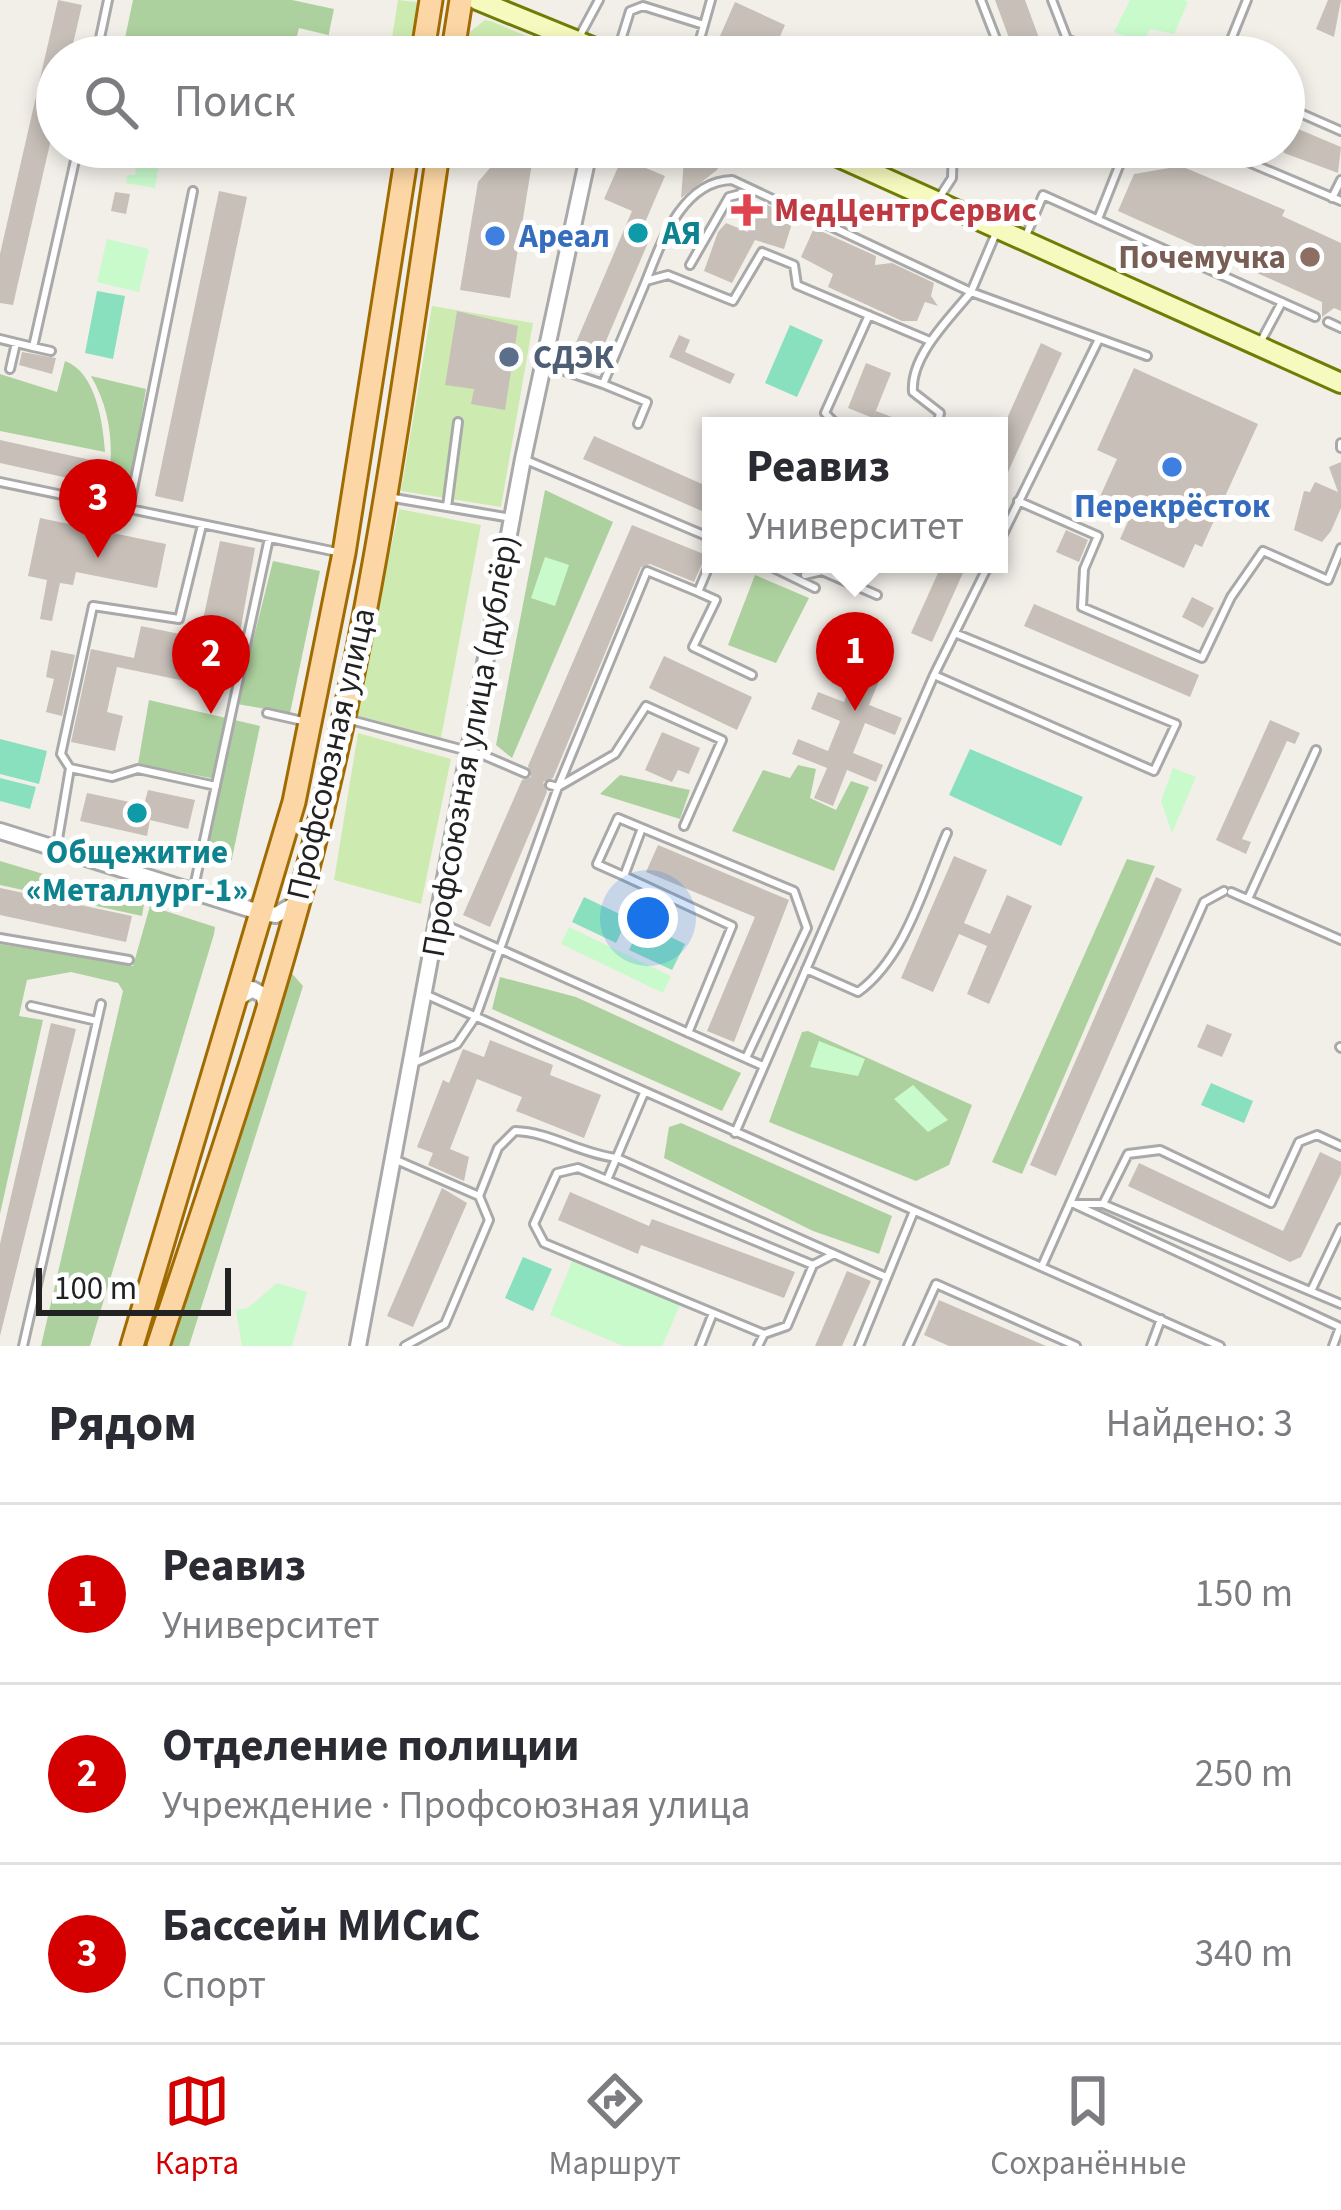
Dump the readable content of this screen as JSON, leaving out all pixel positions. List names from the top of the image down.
{
  "streets": {
    "main road": ["Профсоюзная улица"],
    "street": ["Профсоюзная улица (дублёр)"]
  },
  "places": {
    "health": ["МедЦентрСервис"],
    "other": [
      "АЯ",
      "Ареал",
      "Почемучка",
      "СДЭК",
      "Перекрёсток",
      "Общежитие «Металлург-1»"
    ]
  },
  "scale_bar": "100 m",
  "page": {
    "search": "Поиск",
    "popup": ["Реавиз", "Университет"],
    "pins": ["3", "1", "2"],
    "scale": "100 m",
    "heading": ["Рядом", "Найдено: 3"],
    "list": [
      {
        "mark": "1",
        "name": "Реавиз",
        "note": "Университет",
        "value": "150 m"
      },
      {
        "mark": "2",
        "name": "Отделение полиции",
        "note": "Учреждение · Профсоюзная улица",
        "value": "250 m"
      },
      {
        "mark": "3",
        "name": "Бассейн МИСиС",
        "note": "Спорт",
        "value": "340 m"
      }
    ],
    "nav": ["Карта", "Маршрут", "Сохранённые"]
  }
}
